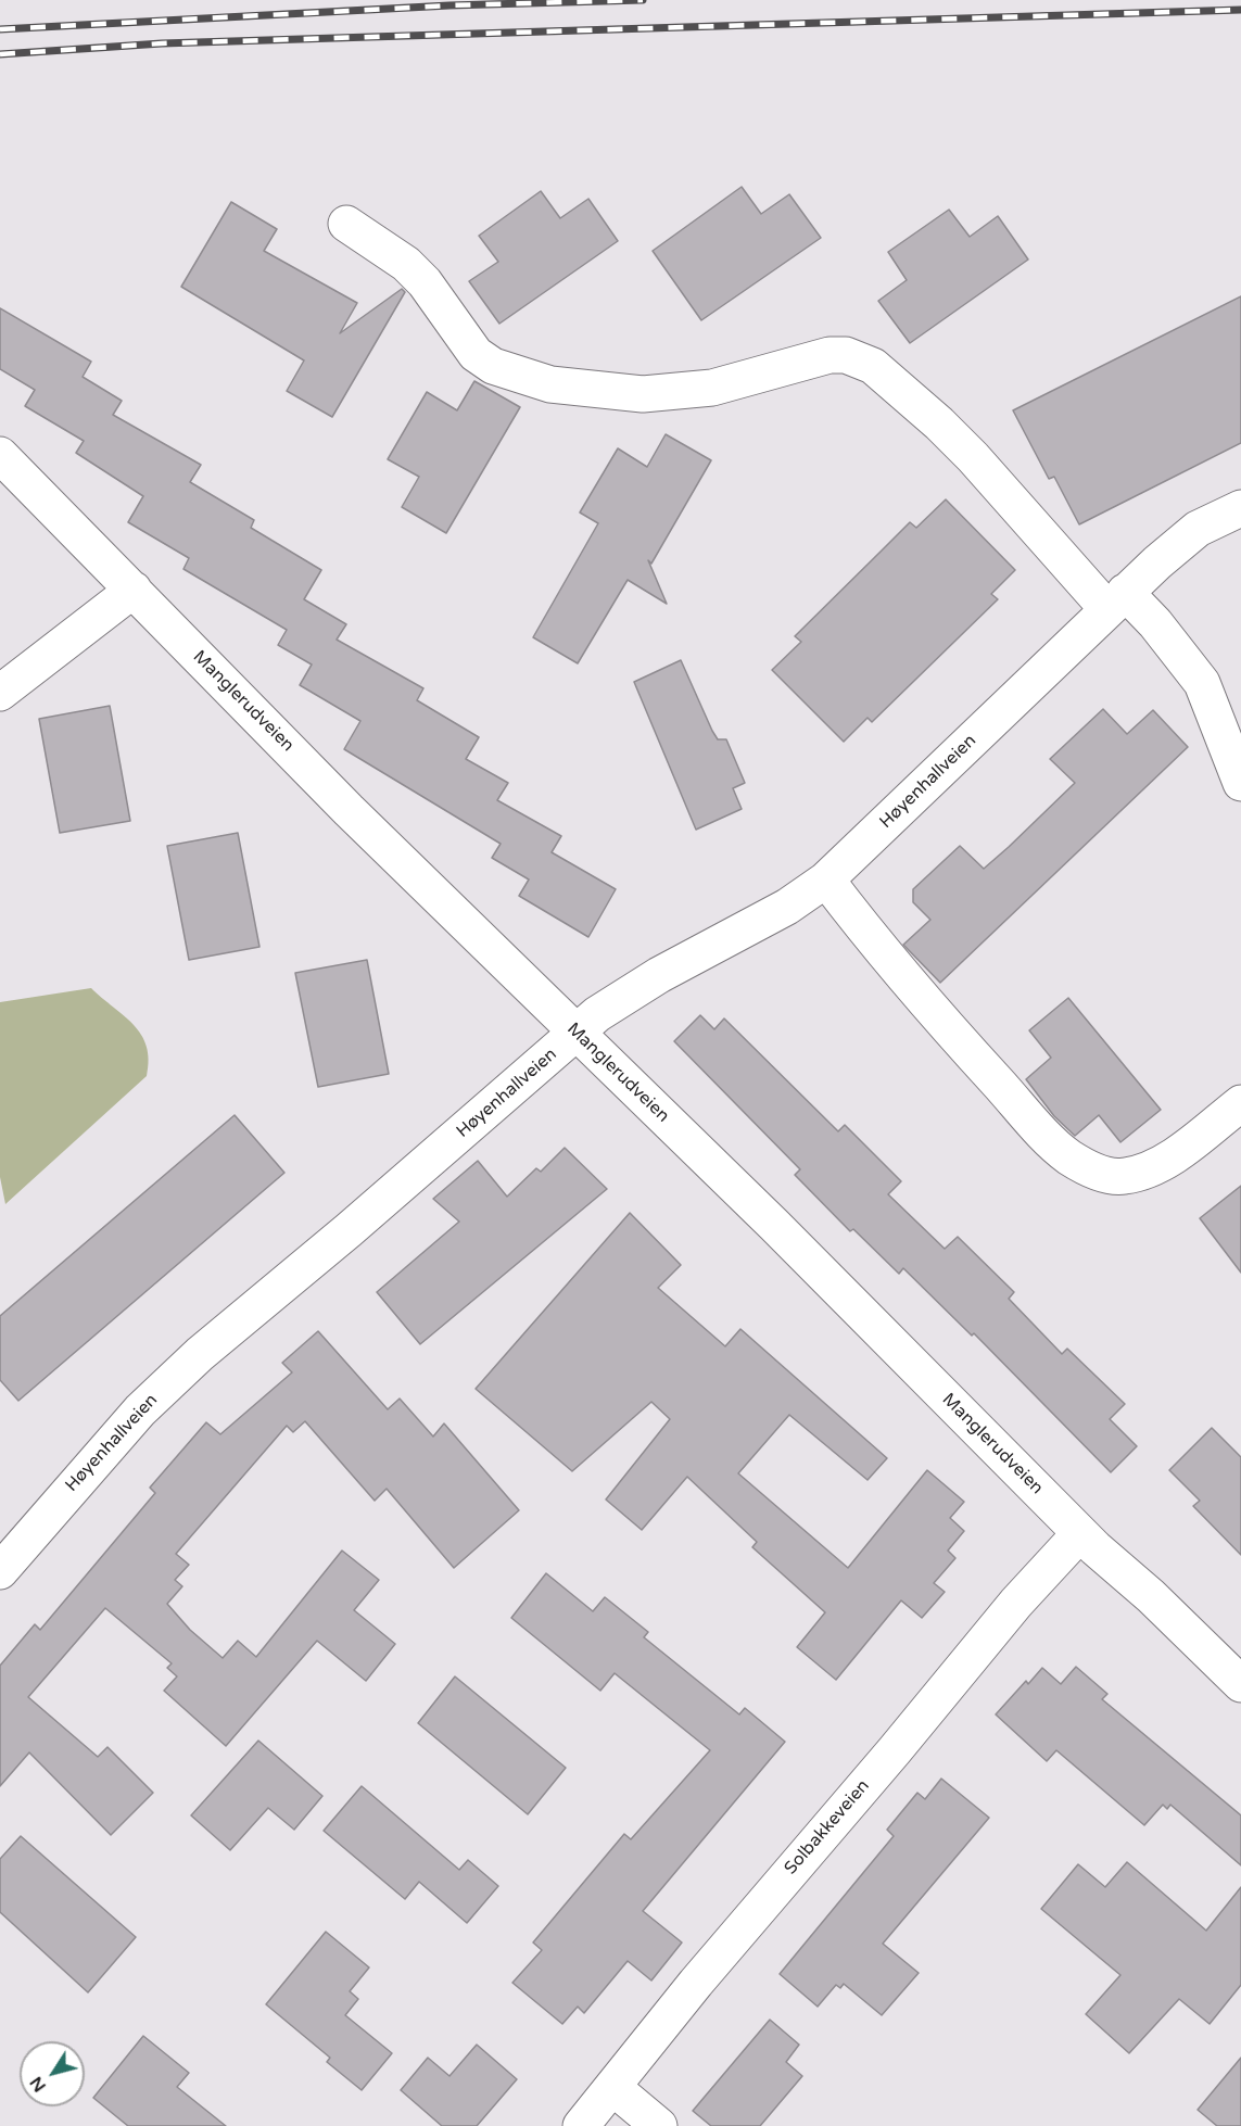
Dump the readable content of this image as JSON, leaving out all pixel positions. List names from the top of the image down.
{
  "streets": {
    "street": ["Manglerudveien", "Høyenhallveien", "Solbakkeveien"]
  },
  "crossings": [
    ["Manglerudveien", "Høyenhallveien"],
    ["Manglerudveien", "Solbakkeveien"]
  ],
  "north": "bottom left"
}
